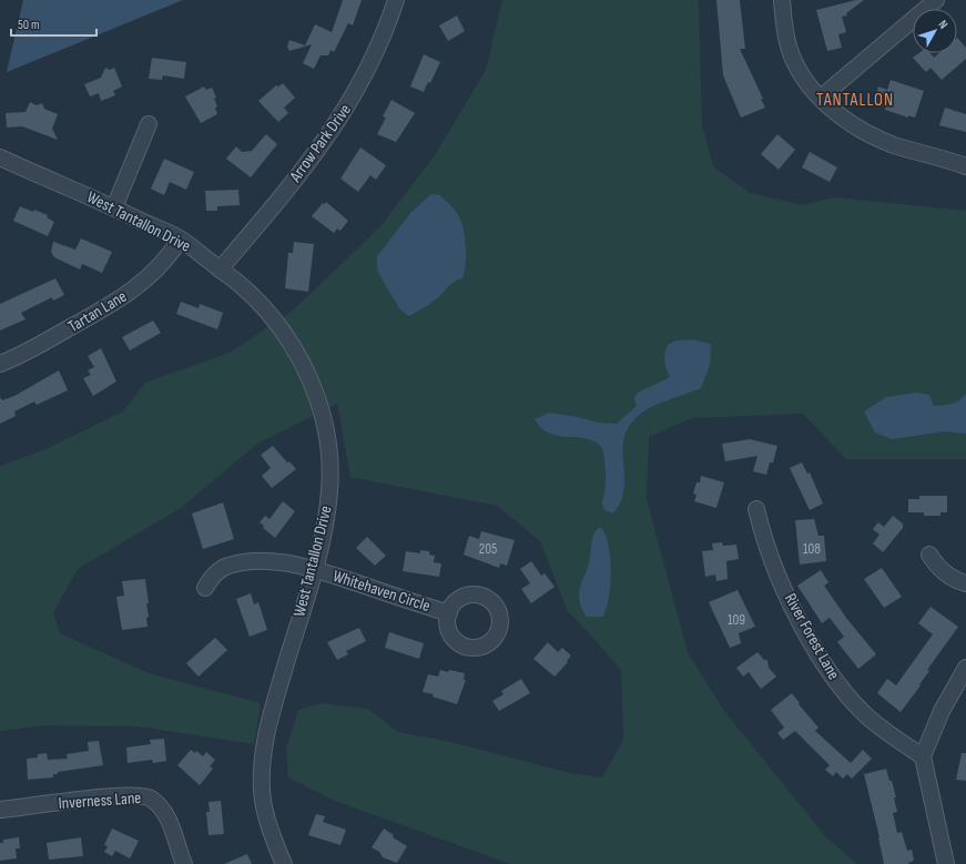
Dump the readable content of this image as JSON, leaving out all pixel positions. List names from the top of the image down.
{
  "streets": {
    "street": [
      "Arrow Park Drive",
      "West Tantallon Drive",
      "Tartan Lane",
      "Whitehaven Circle",
      "River Forest Lane",
      "Inverness Lane"
    ]
  },
  "crossings": [
    ["Arrow Park Drive", "West Tantallon Drive"],
    ["West Tantallon Drive", "Tartan Lane"],
    ["West Tantallon Drive", "Whitehaven Circle"]
  ],
  "districts": ["TANTALLON"],
  "house_numbers": ["205", "108", "109"],
  "scale_bar": "50 m",
  "north": "top right"
}
